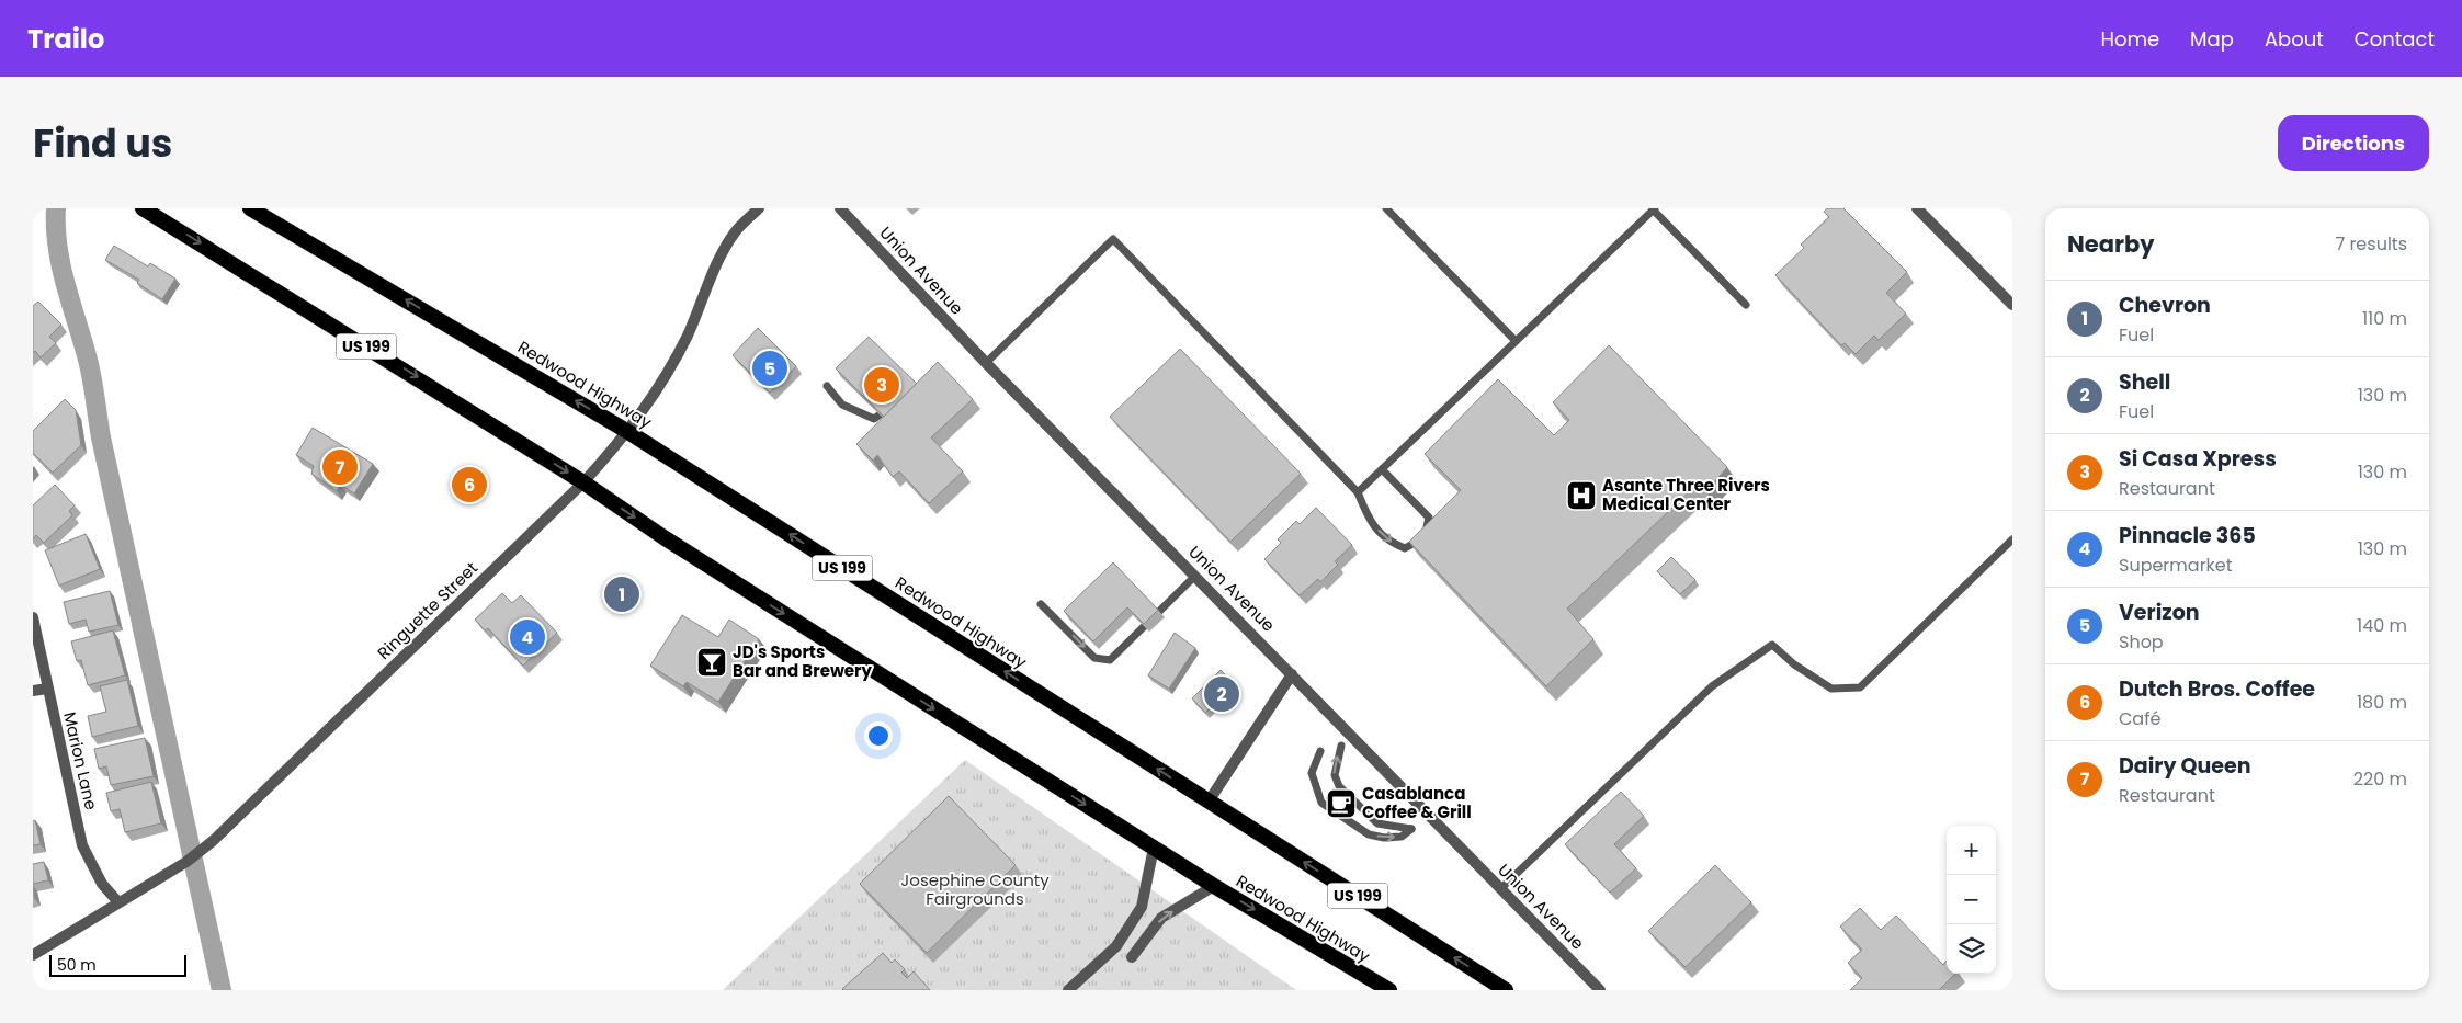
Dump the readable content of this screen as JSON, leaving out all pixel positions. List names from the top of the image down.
{
  "streets": {
    "highway": ["US 199", "Redwood Highway"],
    "street": ["Union Avenue", "Ringuette Street", "Marion Lane"]
  },
  "crossings": [
    ["Redwood Highway", "Ringuette Street"],
    ["Ringuette Street", "Marion Lane"]
  ],
  "parks": ["Josephine County Fairgrounds"],
  "places": {
    "hospital": ["Asante Three Rivers Medical Center"],
    "bar": ["JD's Sports Bar and Brewery"],
    "cafe": ["Casablanca Coffee & Grill"]
  },
  "scale_bar": "50 m",
  "page": {
    "header": "Trailo",
    "nav": [
      "Home",
      "Map",
      "About",
      "Contact"
    ],
    "title": "Find us",
    "buttons": "Directions",
    "heading": ["Nearby", "7 results"],
    "list": [
      {
        "mark": "1",
        "name": "Chevron",
        "note": "Fuel",
        "value": "110 m"
      },
      {
        "mark": "2",
        "name": "Shell",
        "note": "Fuel",
        "value": "130 m"
      },
      {
        "mark": "3",
        "name": "Si Casa Xpress",
        "note": "Restaurant",
        "value": "130 m"
      },
      {
        "mark": "4",
        "name": "Pinnacle 365",
        "note": "Supermarket",
        "value": "130 m"
      },
      {
        "mark": "5",
        "name": "Verizon",
        "note": "Shop",
        "value": "140 m"
      },
      {
        "mark": "6",
        "name": "Dutch Bros. Coffee",
        "note": "Café",
        "value": "180 m"
      },
      {
        "mark": "7",
        "name": "Dairy Queen",
        "note": "Restaurant",
        "value": "220 m"
      }
    ],
    "pins": [
      "5",
      "3",
      "7",
      "6",
      "1",
      "4",
      "2"
    ],
    "map_buttons": ["+", "−"],
    "scale": "50 m"
  }
}
